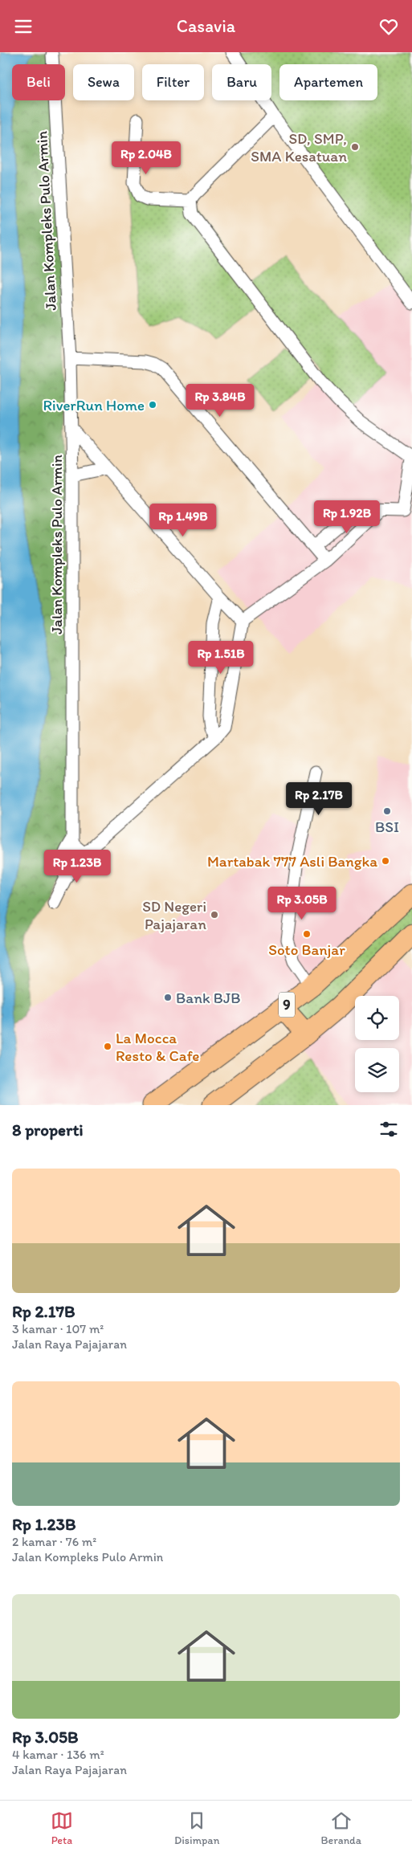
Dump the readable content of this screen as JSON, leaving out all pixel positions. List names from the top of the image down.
{
  "streets": {
    "highway": ["9"],
    "street": ["Jalan Kompleks Pulo Armin"]
  },
  "places": [
    "SD, SMP, SMA Kesatuan",
    "RiverRun Home",
    "BSI",
    "Martabak 777 Asli Bangka",
    "SD Negeri Pajajaran",
    "Soto Banjar",
    "Bank BJB",
    "La Mocca Resto & Cafe"
  ],
  "page": {
    "header": "Casavia",
    "chip": [
      "Beli",
      "Sewa",
      "Filter",
      "Baru",
      "Apartemen"
    ],
    "price": [
      "Rp 2.04B",
      "Rp 3.84B",
      "Rp 1.92B",
      "Rp 1.49B",
      "Rp 1.51B",
      "Rp 2.17B",
      "Rp 1.23B",
      "Rp 3.05B"
    ],
    "heading": "8 properti",
    "list": [
      {
        "name": "Rp 2.17B",
        "note": "3 kamar · 107 m² · Jalan Raya Pajajaran"
      },
      {
        "name": "Rp 1.23B",
        "note": "2 kamar · 76 m² · Jalan Kompleks Pulo Armin"
      },
      {
        "name": "Rp 3.05B",
        "note": "4 kamar · 136 m² · Jalan Raya Pajajaran"
      }
    ],
    "tabs": ["Peta", "Disimpan", "Beranda"]
  }
}
